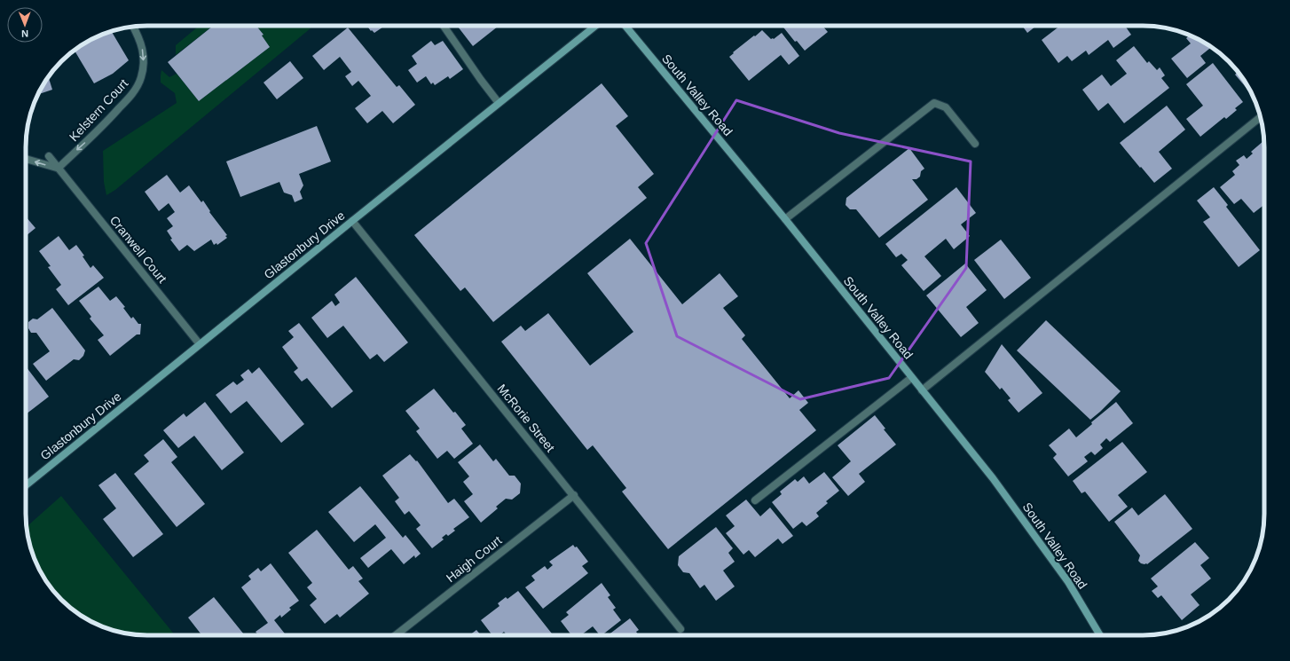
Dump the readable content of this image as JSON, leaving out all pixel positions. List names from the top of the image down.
{
  "streets": {
    "main road": ["South Valley Road", "Glastonbury Drive"],
    "street": [
      "Kelstern Court",
      "Cranwell Court",
      "McRorie Street",
      "Haigh Court"
    ]
  },
  "crossings": [
    ["Kelstern Court", "Cranwell Court"],
    ["Glastonbury Drive", "Cranwell Court"],
    ["Glastonbury Drive", "McRorie Street"],
    ["McRorie Street", "Haigh Court"]
  ],
  "one_way": ["Kelstern Court"],
  "north": "bottom"
}
